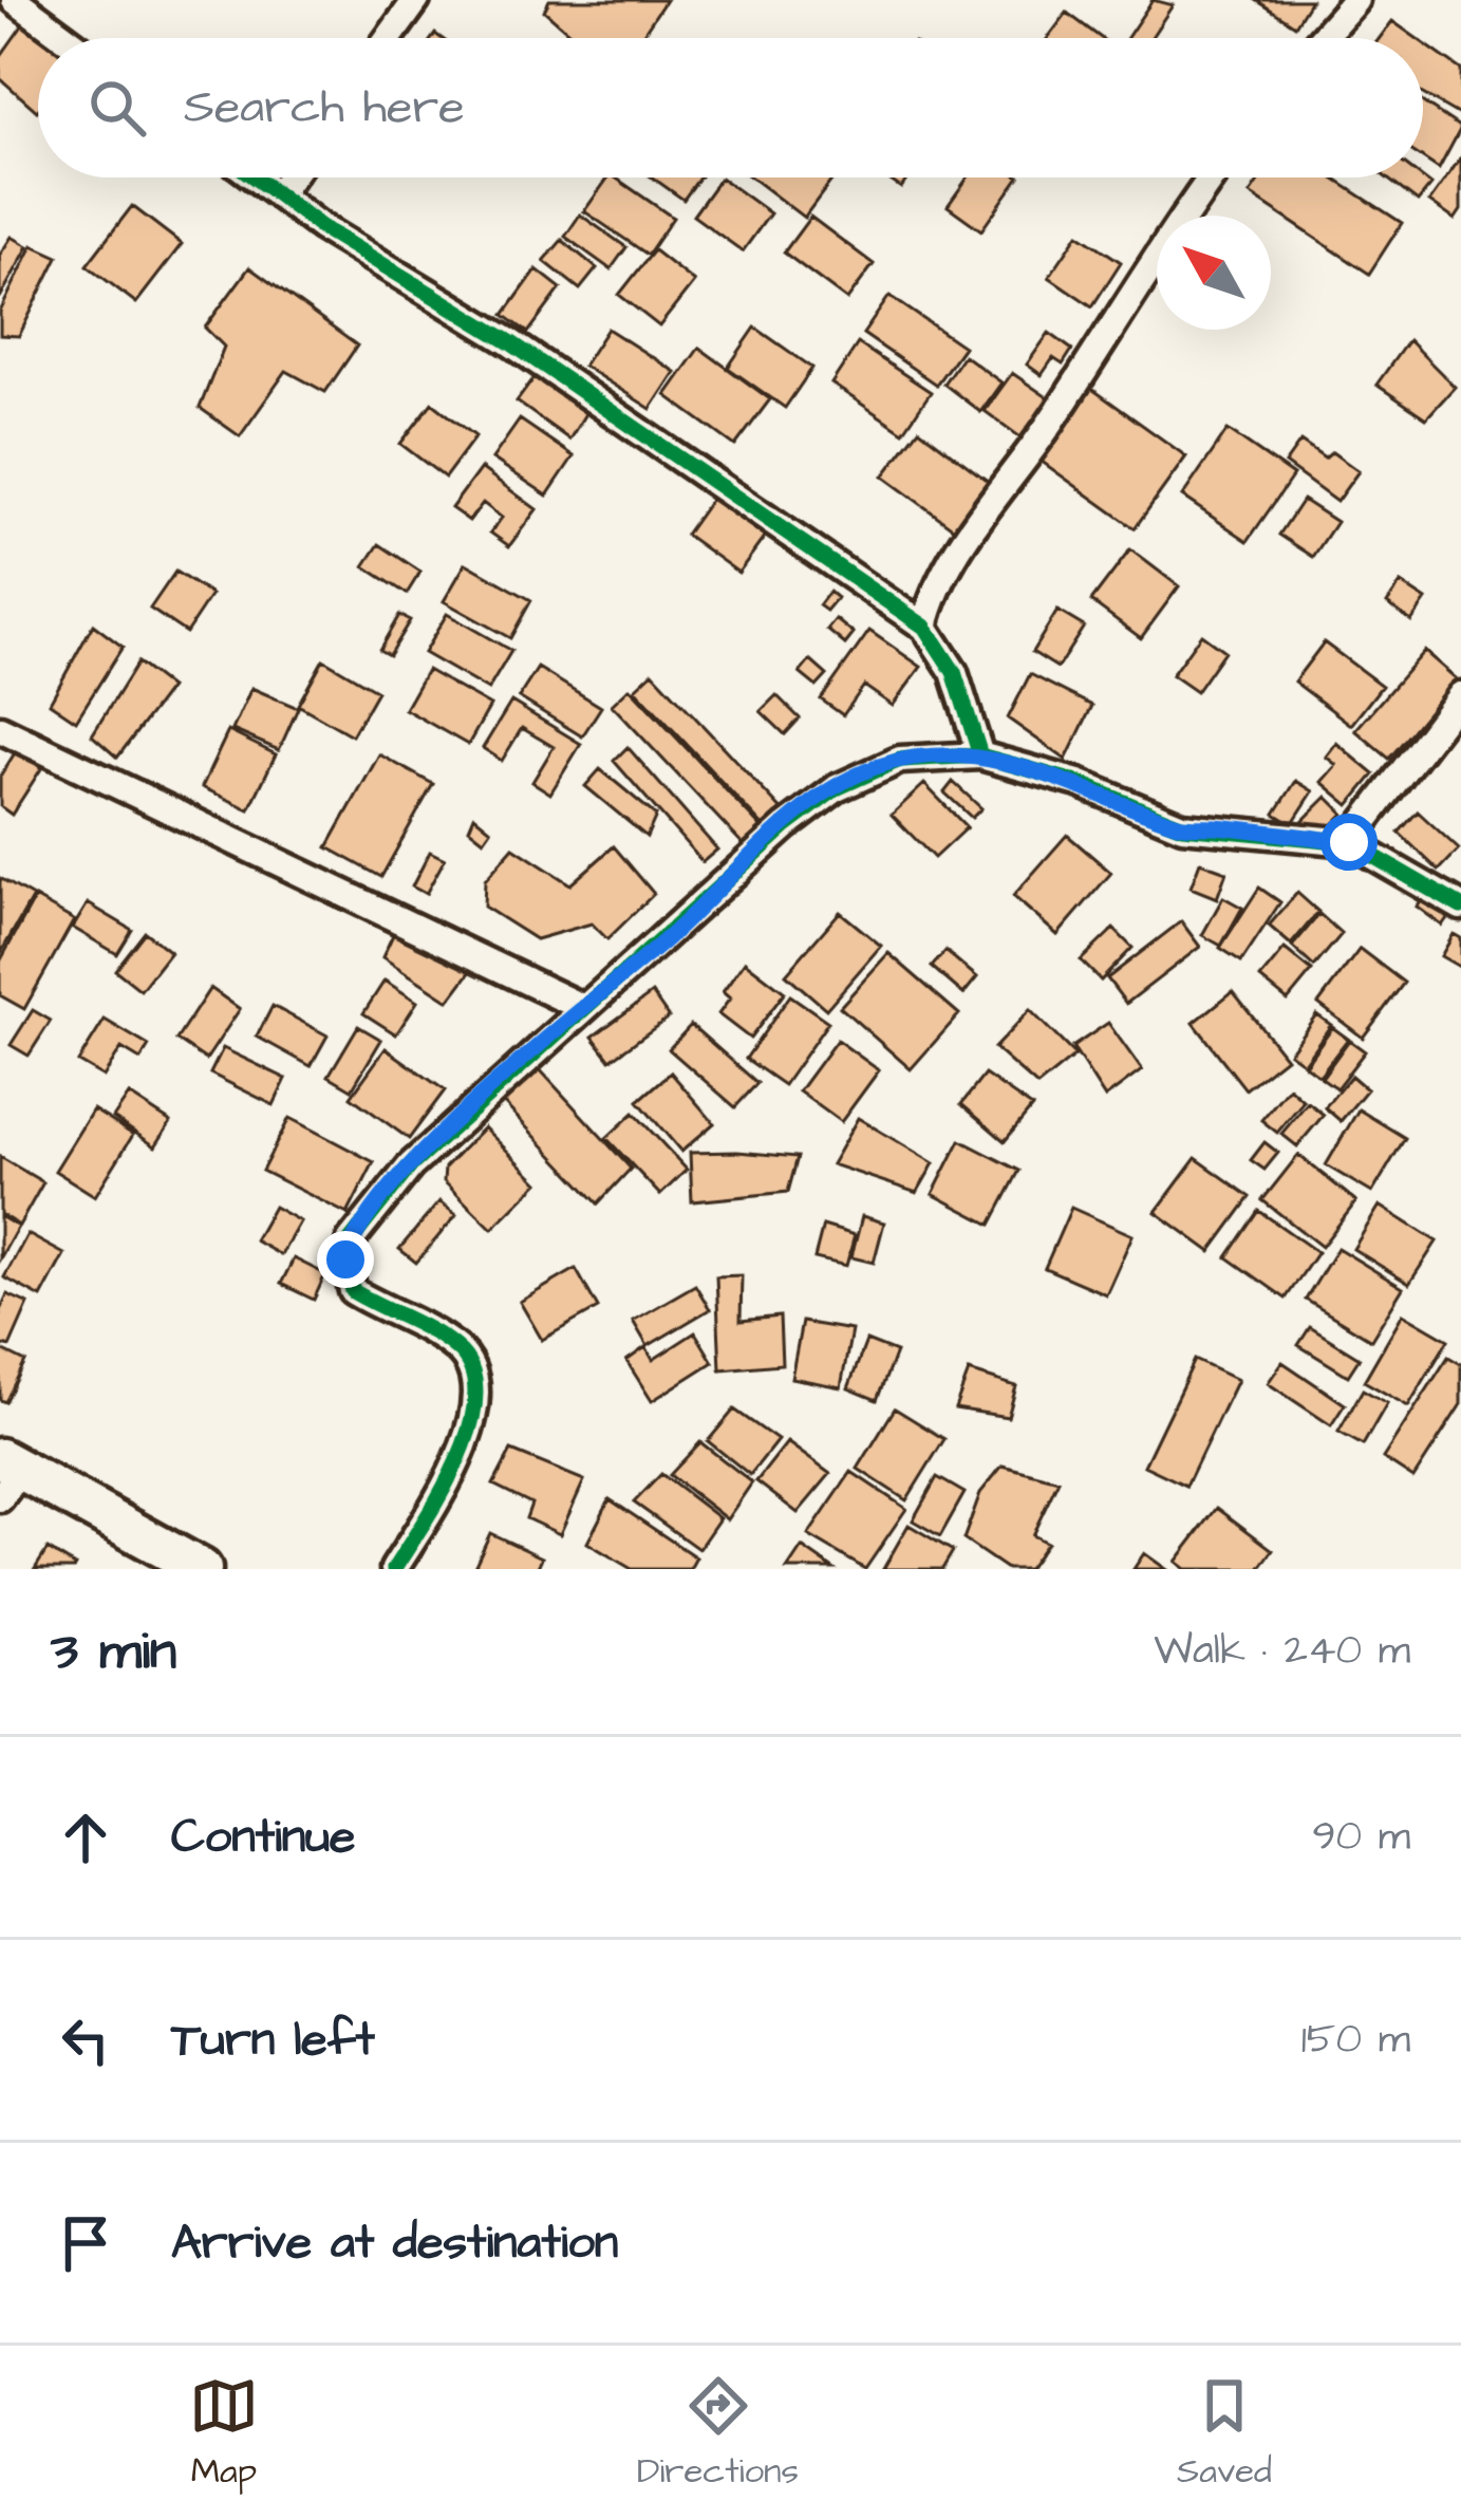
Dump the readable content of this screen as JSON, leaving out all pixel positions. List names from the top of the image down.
{
  "north": "top left",
  "page": {
    "search": "Search here",
    "heading": ["3 min", "Walk · 240 m"],
    "list": [
      ["Continue", "90 m"],
      ["Turn left", "150 m"],
      "Arrive at destination"
    ],
    "nav": ["Map", "Directions", "Saved"]
  }
}
